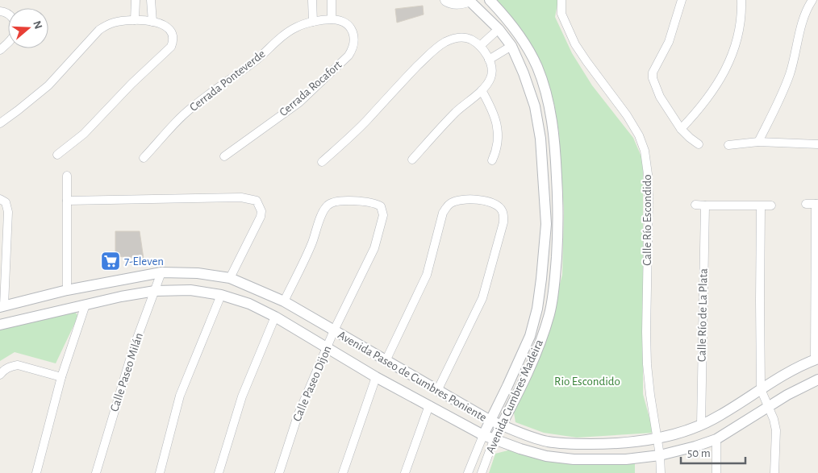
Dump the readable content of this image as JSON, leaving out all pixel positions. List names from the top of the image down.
{
  "streets": {
    "street": [
      "Cerrada Ponteverde",
      "Cerrada Rocafort",
      "Calle Río Escondido",
      "Calle Río de La Plata",
      "Calle Paseo Milán",
      "Avenida Paseo de Cumbres Poniente",
      "Calle Paseo Dijon",
      "Avenida Cumbres Madeira"
    ]
  },
  "crossings": [
    ["Cerrada Ponteverde", "Cerrada Rocafort"],
    ["Calle Río Escondido", "Avenida Paseo de Cumbres Poniente"],
    ["Calle Río de La Plata", "Avenida Paseo de Cumbres Poniente"],
    ["Calle Paseo Milán", "Avenida Paseo de Cumbres Poniente"],
    ["Avenida Paseo de Cumbres Poniente", "Calle Paseo Dijon"],
    ["Avenida Paseo de Cumbres Poniente", "Avenida Cumbres Madeira"]
  ],
  "parks": ["Rio Escondido"],
  "places": {
    "supermarket": ["7-Eleven"]
  },
  "scale_bar": "50 m",
  "north": "right"
}
